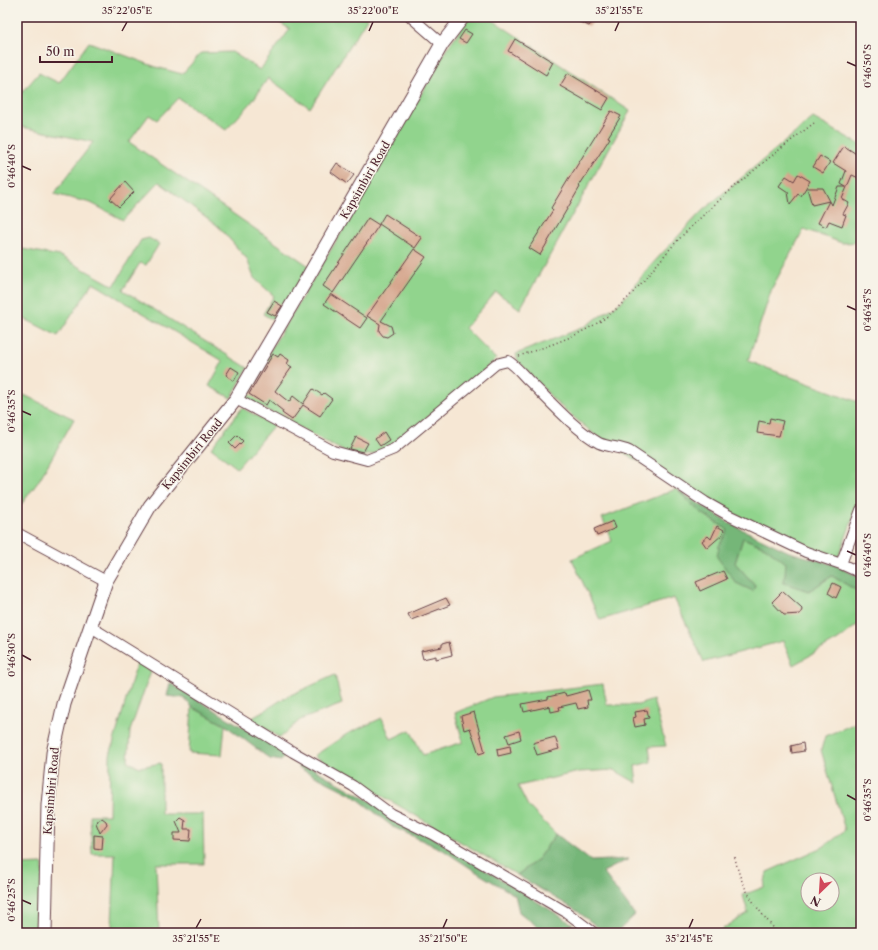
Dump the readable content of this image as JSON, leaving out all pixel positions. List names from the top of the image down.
{
  "streets": {
    "street": ["Kapsimbiri Road"]
  },
  "scale_bar": "50 m",
  "north": "bottom left",
  "coordinates": [
    "35°22'05\"E",
    "35°22'00\"E",
    "35°21'55\"E",
    "0°46'50\"S",
    "0°46'40\"S",
    "0°46'45\"S",
    "0°46'35\"S",
    "0°46'30\"S",
    "0°46'25\"S",
    "35°21'50\"E",
    "35°21'45\"E"
  ]
}
